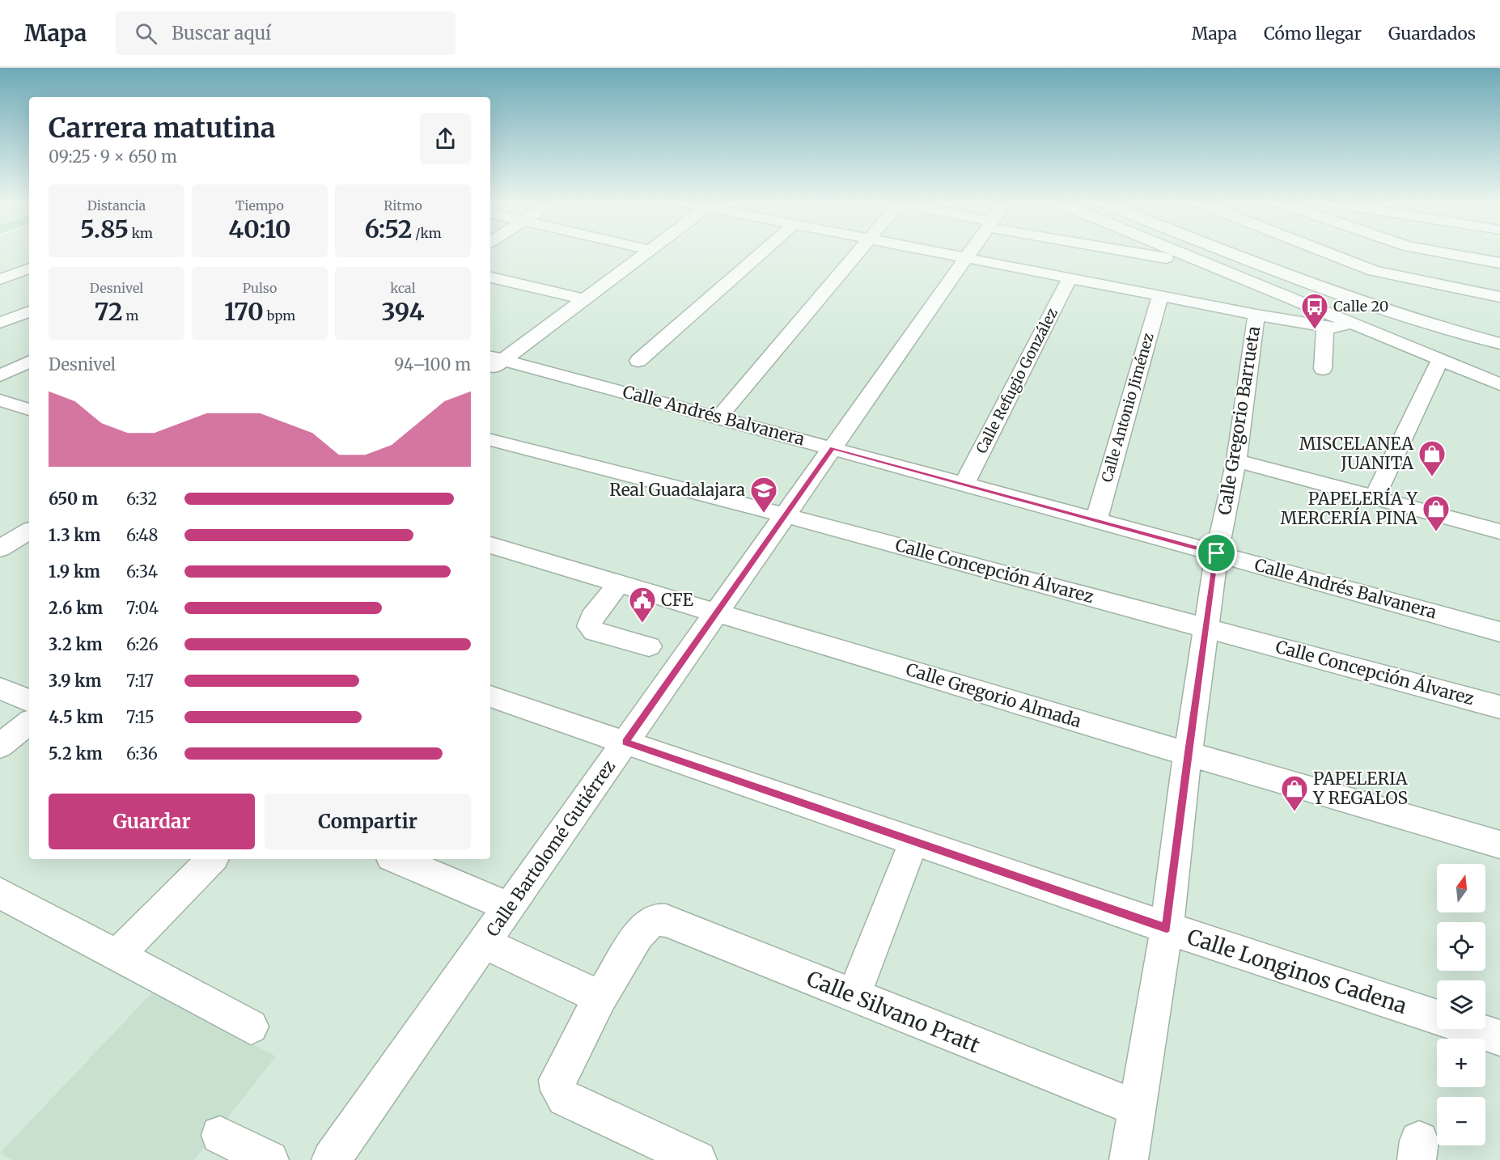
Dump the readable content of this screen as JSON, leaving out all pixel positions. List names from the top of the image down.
{
  "streets": {
    "street": [
      "Calle Refugio González",
      "Calle Antonio Jiménez",
      "Calle Andrés Balvanera",
      "Calle Gregorio Barrueta",
      "Calle Concepción Álvarez",
      "Calle Gregorio Almada",
      "Calle Bartolomé Gutiérrez",
      "Calle Longinos Cadena",
      "Calle Silvano Pratt"
    ]
  },
  "crossings": [
    ["Calle Refugio González", "Calle Andrés Balvanera"],
    ["Calle Antonio Jiménez", "Calle Andrés Balvanera"],
    ["Calle Andrés Balvanera", "Calle Gregorio Barrueta"],
    ["Calle Andrés Balvanera", "Calle Bartolomé Gutiérrez"],
    ["Calle Gregorio Barrueta", "Calle Concepción Álvarez"],
    ["Calle Gregorio Barrueta", "Calle Gregorio Almada"],
    ["Calle Gregorio Barrueta", "Calle Longinos Cadena"],
    ["Calle Gregorio Barrueta", "Calle Silvano Pratt"],
    ["Calle Concepción Álvarez", "Calle Bartolomé Gutiérrez"],
    ["Calle Gregorio Almada", "Calle Bartolomé Gutiérrez"],
    ["Calle Bartolomé Gutiérrez", "Calle Longinos Cadena"]
  ],
  "places": {
    "bus stop": ["Calle 20"],
    "shop": ["MISCELANEA JUANITA", "PAPELERÍA Y MERCERÍA PINA", "PAPELERIA Y REGALOS"],
    "school or university": ["Real Guadalajara"],
    "public building": ["CFE"]
  },
  "north": "top",
  "page": {
    "header": "Mapa",
    "search": "Buscar aquí",
    "nav": ["Mapa", "Cómo llegar", "Guardados"],
    "heading": ["Carrera matutina", "09:25 · 9 × 650 m"],
    "stats": [
      ["Distancia", "5.85 km"],
      ["Tiempo", "40:10"],
      ["Ritmo", "6:52 /km"],
      ["Desnivel", "72 m"],
      ["Pulso", "170 bpm"],
      ["kcal", "394"]
    ],
    "chart": ["Desnivel", "94–100 m"],
    "list": [
      {
        "name": "650 m",
        "note": "6:32"
      },
      {
        "name": "1.3 km",
        "note": "6:48"
      },
      {
        "name": "1.9 km",
        "note": "6:34"
      },
      {
        "name": "2.6 km",
        "note": "7:04"
      },
      {
        "name": "3.2 km",
        "note": "6:26"
      },
      {
        "name": "3.9 km",
        "note": "7:17"
      },
      {
        "name": "4.5 km",
        "note": "7:15"
      },
      {
        "name": "5.2 km",
        "note": "6:36"
      }
    ],
    "buttons": ["Guardar", "Compartir"],
    "map_buttons": ["+", "−"]
  }
}
